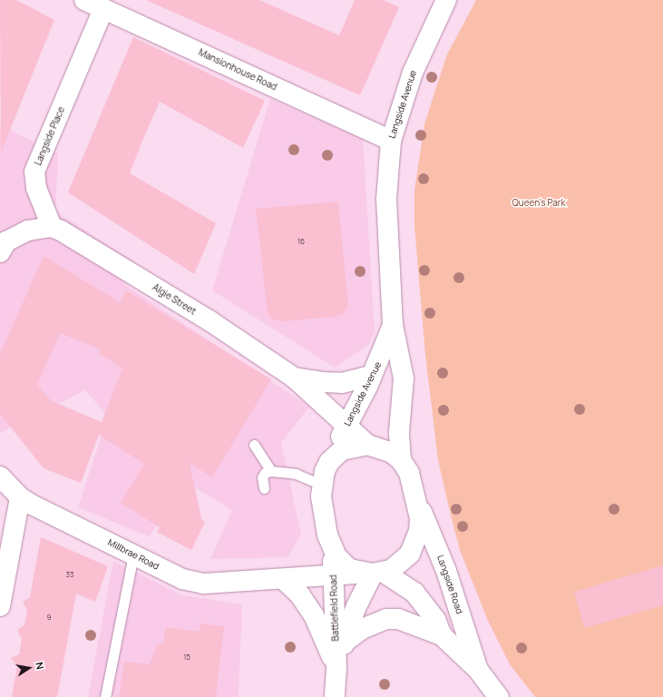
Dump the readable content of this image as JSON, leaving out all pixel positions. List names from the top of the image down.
{
  "streets": {
    "street": [
      "Mansionhouse Road",
      "Langside Avenue",
      "Langside Place",
      "Algie Street",
      "Millbrae Road",
      "Langside Road",
      "Battlefield Road"
    ]
  },
  "crossings": [
    ["Mansionhouse Road", "Langside Avenue"],
    ["Mansionhouse Road", "Langside Place"],
    ["Langside Avenue", "Algie Street"],
    ["Langside Avenue", "Millbrae Road"],
    ["Langside Avenue", "Langside Road"],
    ["Langside Avenue", "Battlefield Road"],
    ["Langside Place", "Algie Street"],
    ["Algie Street", "Millbrae Road"],
    ["Algie Street", "Langside Road"],
    ["Algie Street", "Battlefield Road"],
    ["Millbrae Road", "Langside Road"],
    ["Millbrae Road", "Battlefield Road"],
    ["Langside Road", "Battlefield Road"]
  ],
  "parks": ["Queen's Park"],
  "house_numbers": [
    "16",
    "33",
    "9",
    "15"
  ],
  "north": "right"
}
